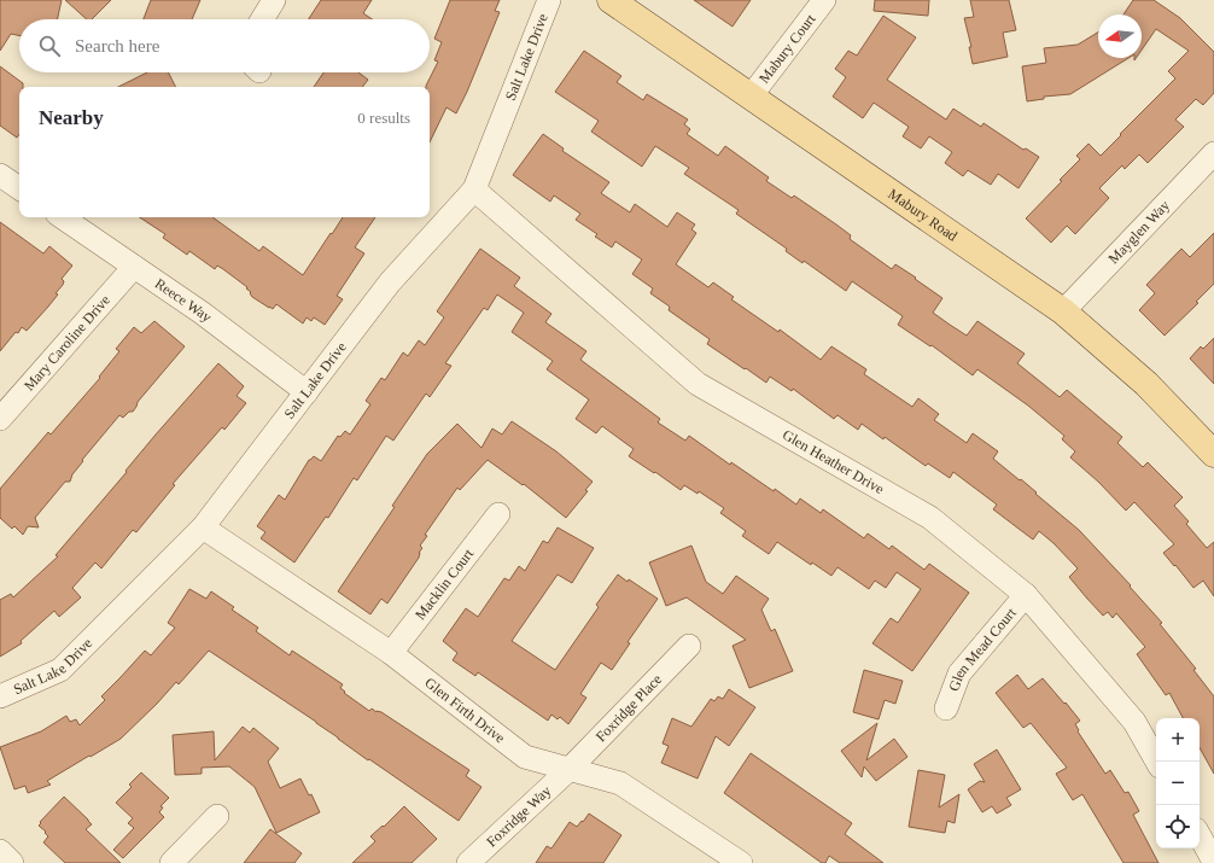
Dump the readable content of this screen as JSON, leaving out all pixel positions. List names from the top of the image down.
{
  "streets": {
    "main road": ["Mabury Road"],
    "street": [
      "Mabury Court",
      "Salt Lake Drive",
      "Mayglen Way",
      "Reece Way",
      "Mary Caroline Drive",
      "Glen Heather Drive",
      "Macklin Court",
      "Glen Mead Court",
      "Foxridge Place",
      "Glen Firth Drive",
      "Foxridge Way"
    ]
  },
  "crossings": [
    ["Mabury Court", "Mabury Road"],
    ["Salt Lake Drive", "Reece Way"],
    ["Salt Lake Drive", "Glen Heather Drive"],
    ["Salt Lake Drive", "Glen Firth Drive"],
    ["Mabury Road", "Mayglen Way"],
    ["Reece Way", "Mary Caroline Drive"],
    ["Glen Heather Drive", "Glen Mead Court"],
    ["Macklin Court", "Glen Firth Drive"],
    ["Foxridge Place", "Glen Firth Drive"],
    ["Foxridge Place", "Foxridge Way"],
    ["Glen Firth Drive", "Foxridge Way"]
  ],
  "north": "left",
  "page": {
    "search": "Search here",
    "heading": ["Nearby", "0 results"],
    "map_buttons": ["+", "−"]
  }
}
